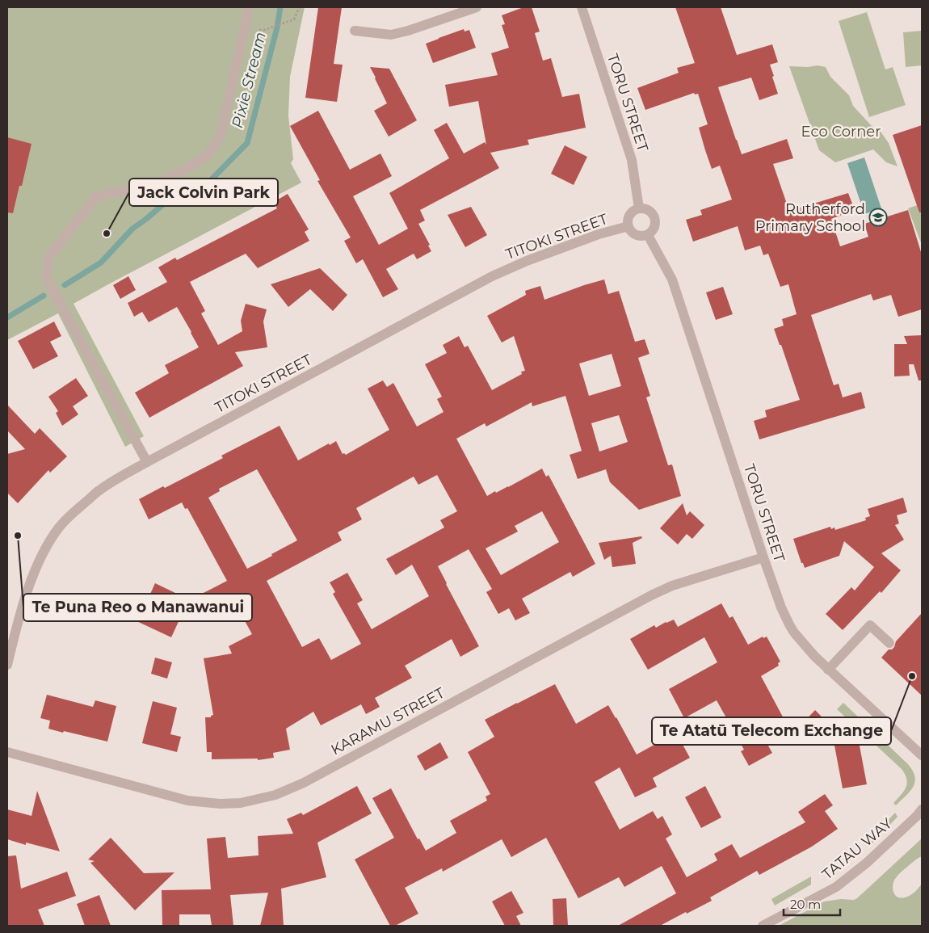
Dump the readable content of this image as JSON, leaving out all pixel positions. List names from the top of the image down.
{
  "streets": {
    "street": [
      "TORU STREET",
      "TITOKI STREET",
      "KARAMU STREET",
      "TATAU WAY"
    ]
  },
  "crossings": [
    ["TORU STREET", "TITOKI STREET"],
    ["TORU STREET", "KARAMU STREET"]
  ],
  "water": ["Pixie Stream"],
  "parks": ["Eco Corner"],
  "places": {
    "school or university": ["Rutherford Primary School"],
    "other": ["Jack Colvin Park", "Te Puna Reo o Manawanui", "Te Atatū Telecom Exchange"]
  },
  "scale_bar": "20 m"
}
